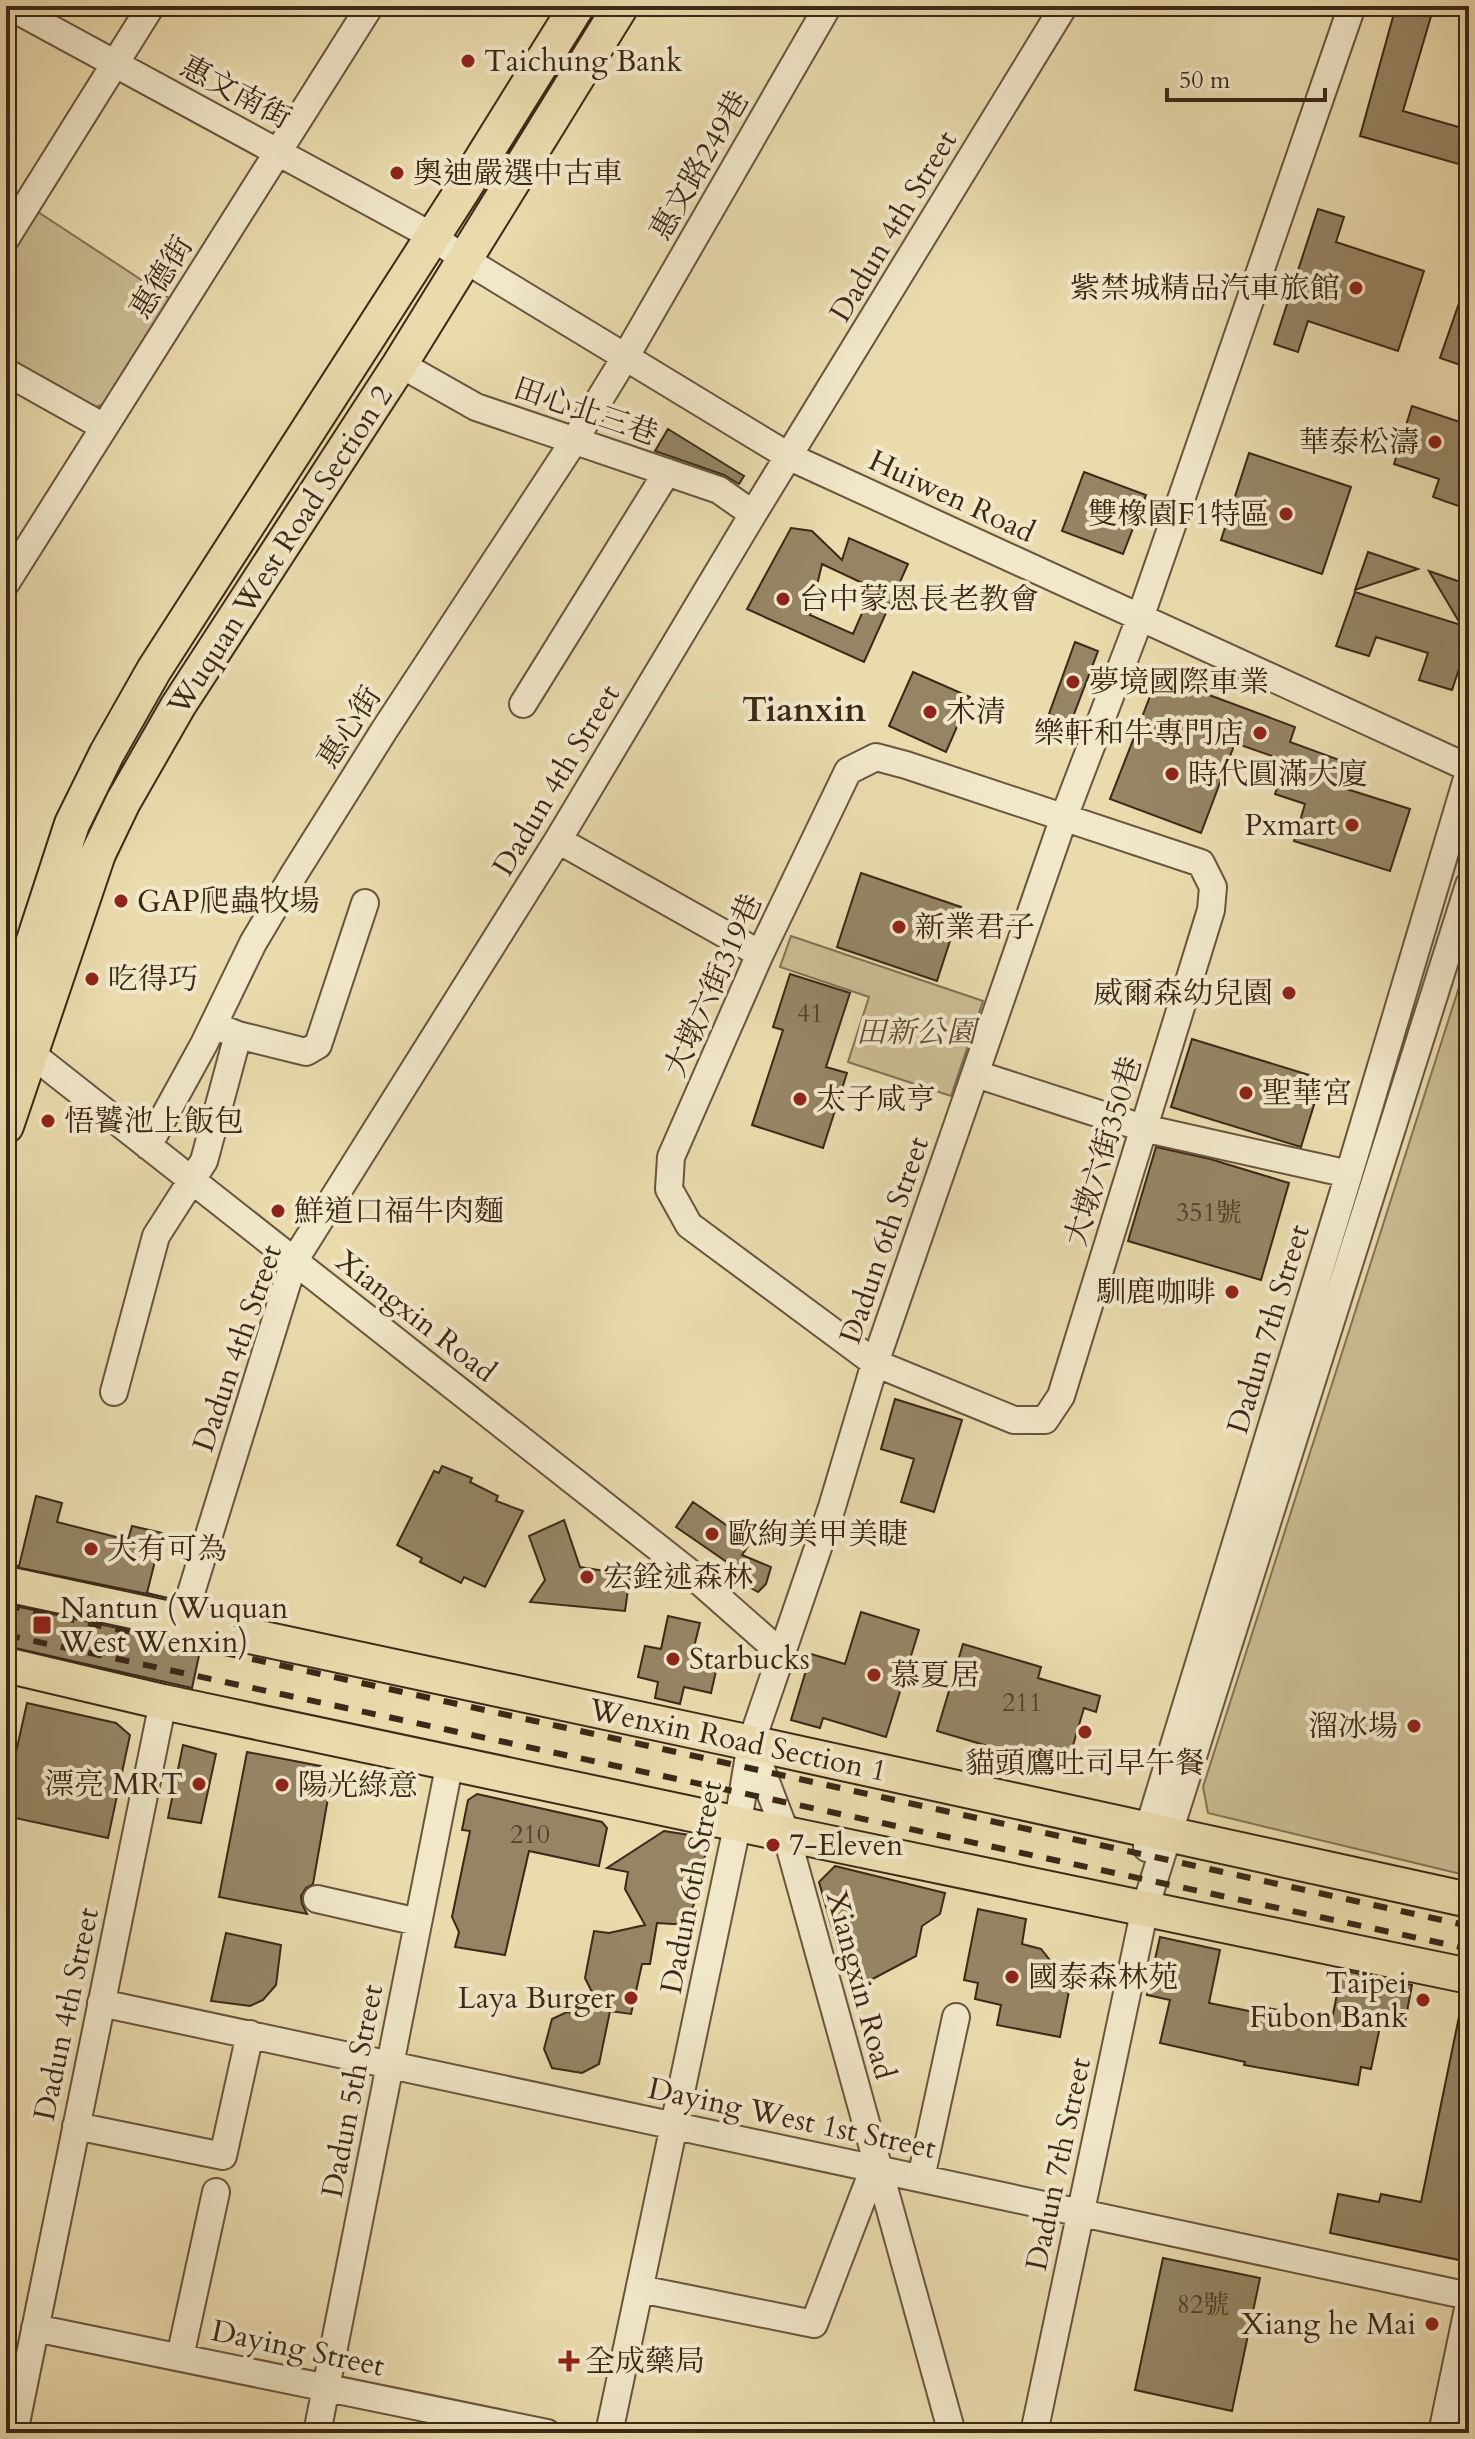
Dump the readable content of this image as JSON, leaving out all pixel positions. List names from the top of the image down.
{
  "streets": {
    "main road": ["Wuquan West Road Section 2", "Wenxin Road Section 1"],
    "street": [
      "惠文南街",
      "惠文路249巷",
      "Dadun 4th Street",
      "惠德街",
      "田心北三巷",
      "Huiwen Road",
      "惠心街",
      "大墩六街319巷",
      "大墩六街350巷",
      "Dadun 6th Street",
      "Xiangxin Road",
      "Dadun 7th Street",
      "Dadun 5th Street",
      "Daying West 1st Street",
      "Daying Street"
    ]
  },
  "crossings": [
    ["惠文南街", "惠德街"],
    ["惠文南街", "Huiwen Road"],
    ["惠文南街", "Wuquan West Road Section 2"],
    ["惠文路249巷", "Huiwen Road"],
    ["惠文路249巷", "惠心街"],
    ["Dadun 4th Street", "田心北三巷"],
    ["Dadun 4th Street", "Huiwen Road"],
    ["Dadun 4th Street", "Xiangxin Road"],
    ["Dadun 4th Street", "Wenxin Road Section 1"],
    ["Dadun 4th Street", "Daying West 1st Street"],
    ["Dadun 4th Street", "Daying Street"],
    ["田心北三巷", "Wuquan West Road Section 2"],
    ["田心北三巷", "惠心街"],
    ["Huiwen Road", "Wuquan West Road Section 2"],
    ["Huiwen Road", "惠心街"],
    ["Huiwen Road", "Dadun 6th Street"],
    ["Huiwen Road", "Dadun 7th Street"],
    ["Wuquan West Road Section 2", "Xiangxin Road"],
    ["惠心街", "Xiangxin Road"],
    ["大墩六街319巷", "大墩六街350巷"],
    ["大墩六街319巷", "Dadun 6th Street"],
    ["大墩六街350巷", "Dadun 6th Street"],
    ["Dadun 6th Street", "Xiangxin Road"],
    ["Dadun 6th Street", "Wenxin Road Section 1"],
    ["Dadun 6th Street", "Daying West 1st Street"],
    ["Xiangxin Road", "Wenxin Road Section 1"],
    ["Xiangxin Road", "Daying West 1st Street"],
    ["Dadun 7th Street", "Wenxin Road Section 1"],
    ["Dadun 7th Street", "Daying West 1st Street"],
    ["Dadun 5th Street", "Daying West 1st Street"],
    ["Dadun 5th Street", "Daying Street"]
  ],
  "districts": ["Tianxin"],
  "parks": ["田新公園"],
  "places": {
    "other": [
      "Taichung Bank",
      "奧迪嚴選中古車",
      "紫禁城精品汽車旅館",
      "華泰松濤",
      "雙橡園F1特區",
      "台中蒙恩長老教會",
      "夢境國際車業",
      "木清",
      "樂軒和牛專門店",
      "時代圓滿大廈",
      "Pxmart",
      "GAP爬蟲牧場",
      "新業君子",
      "吃得巧",
      "威爾森幼兒園",
      "聖華宮",
      "太子咸亨",
      "悟饕池上飯包",
      "鮮道口福牛肉麵",
      "馴鹿咖啡",
      "歐絢美甲美睫",
      "大有可為",
      "宏銓述森林",
      "Starbucks",
      "慕夏居",
      "溜冰場",
      "貓頭鷹吐司早午餐",
      "漂亮 MRT",
      "陽光綠意",
      "7-Eleven",
      "國泰森林苑",
      "Laya Burger",
      "Taipei Fubon Bank",
      "Xiang he Mai"
    ],
    "transit": ["Nantun (Wuquan West Wenxin)"],
    "health": ["全成藥局"]
  },
  "house_numbers": [
    "41",
    "351號",
    "211",
    "210",
    "82號"
  ],
  "scale_bar": "50 m"
}
